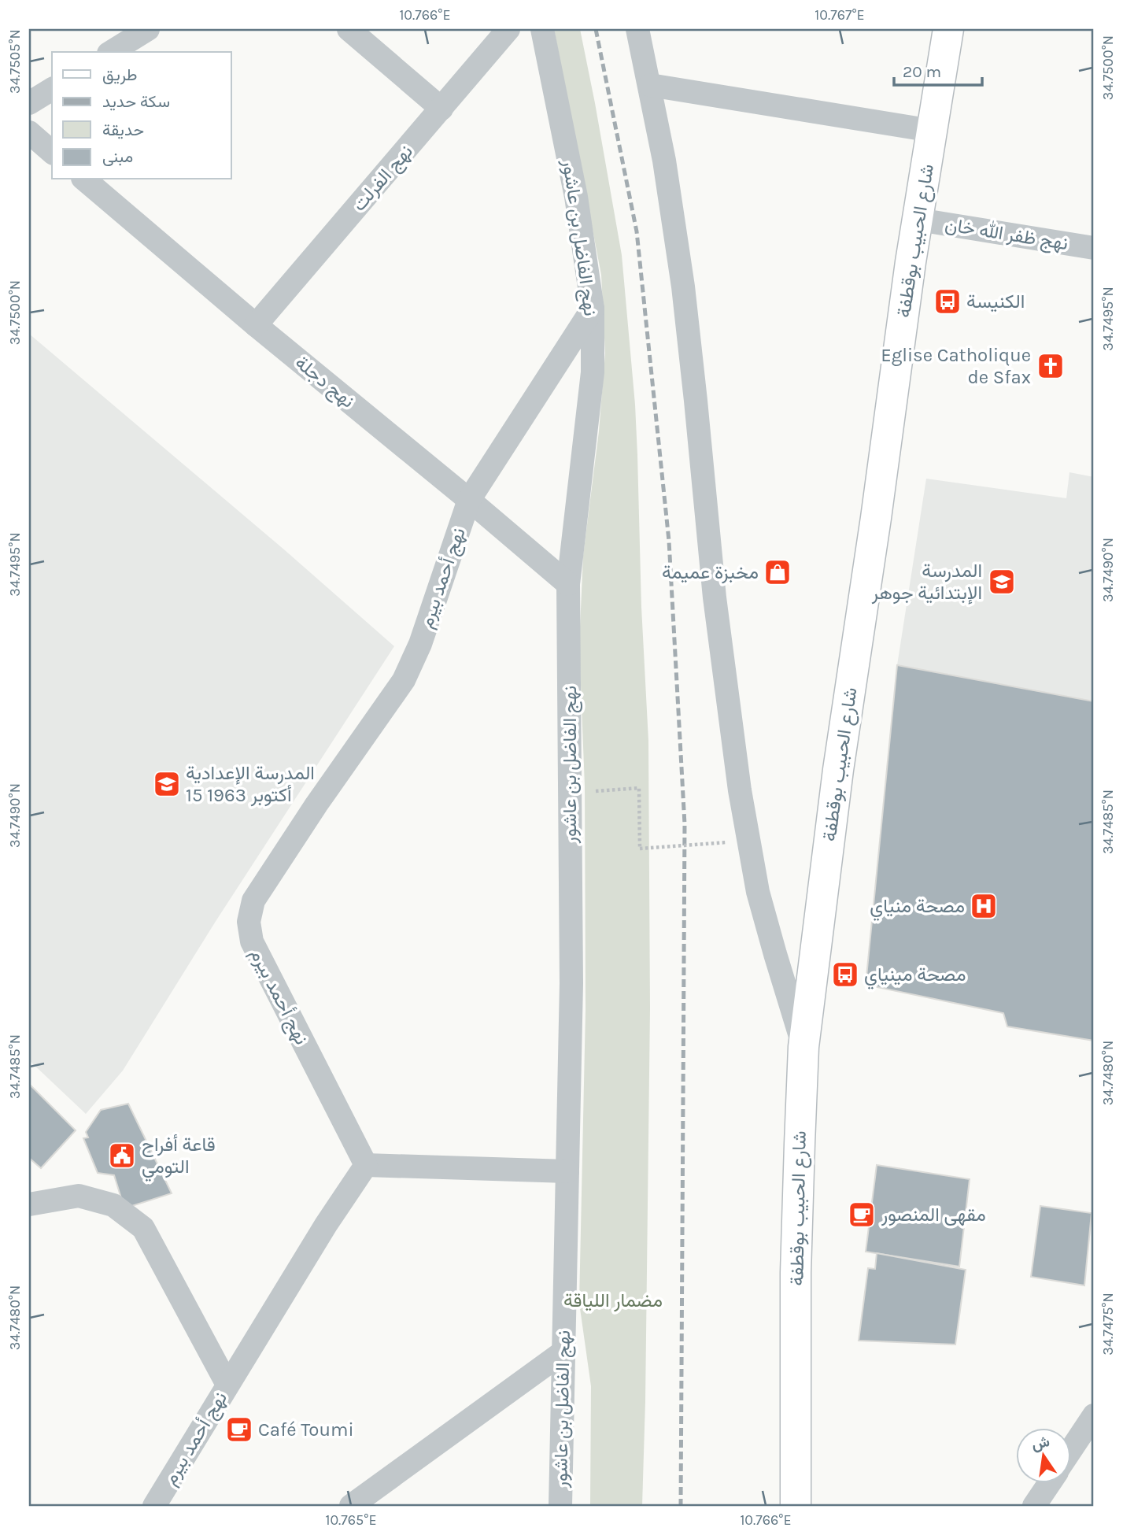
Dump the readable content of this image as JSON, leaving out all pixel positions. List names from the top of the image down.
{
  "streets": {
    "main road": ["شارع الحبيب بوقطفة"],
    "street": [
      "نهج الفرلت",
      "نهج ظفر الله خان",
      "نهج الفاضل بن عاشور",
      "نهج دجلة",
      "نهج أحمد بيرم"
    ]
  },
  "crossings": [
    ["نهج الفرلت", "نهج دجلة"],
    ["نهج ظفر الله خان", "شارع الحبيب بوقطفة"],
    ["نهج الفاضل بن عاشور", "نهج دجلة"],
    ["نهج الفاضل بن عاشور", "نهج أحمد بيرم"],
    ["نهج دجلة", "نهج أحمد بيرم"]
  ],
  "parks": ["مضمار اللياقة"],
  "places": {
    "bus stop": ["الكنيسة", "مصحة مينياي"],
    "church": ["Eglise Catholique de Sfax"],
    "shop": ["مخبزة عميمة"],
    "school or university": ["المدرسة الإبتدائية جوهر", "المدرسة الإعدادية 15 أكتوبر 1963"],
    "hospital": ["مصحة منياي"],
    "public building": ["قاعة أفراح التومي"],
    "cafe": ["مقهى المنصور", "Café Toumi"]
  },
  "legend": [
    "طريق",
    "سكة حديد",
    "حديقة",
    "مبنى"
  ],
  "scale_bar": "20 m",
  "north": "top",
  "coordinates": [
    "10.766°E",
    "10.767°E",
    "34.7505°N",
    "34.7500°N",
    "34.7495°N",
    "34.7490°N",
    "34.7485°N",
    "34.7480°N",
    "34.7475°N",
    "10.765°E"
  ]
}
